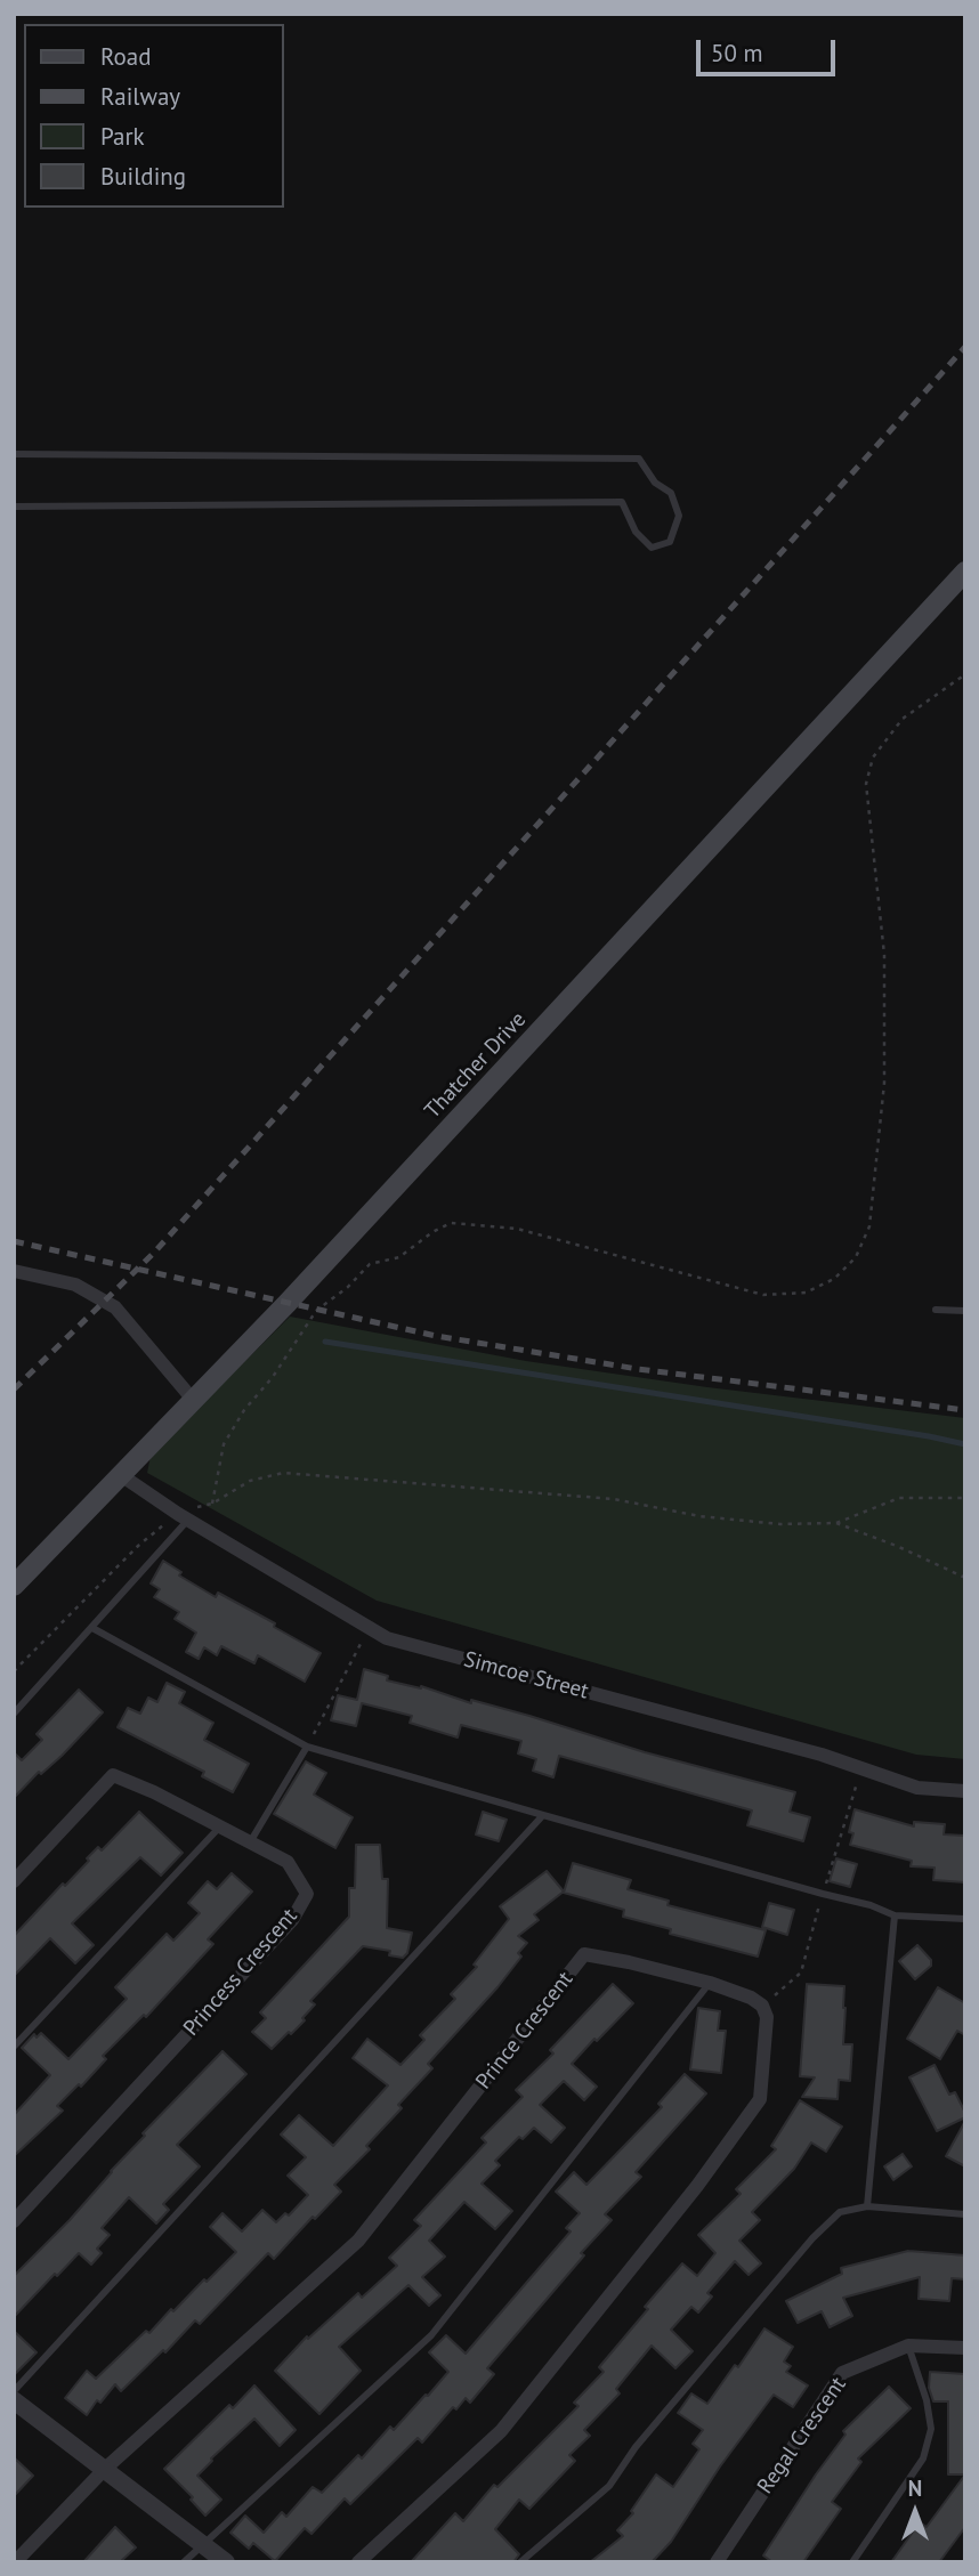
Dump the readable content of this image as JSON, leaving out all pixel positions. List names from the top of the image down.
{
  "streets": {
    "main road": ["Thatcher Drive"],
    "street": [
      "Simcoe Street",
      "Princess Crescent",
      "Prince Crescent",
      "Regal Crescent"
    ]
  },
  "crossings": [
    ["Thatcher Drive", "Simcoe Street"]
  ],
  "legend": [
    "Road",
    "Railway",
    "Park",
    "Building"
  ],
  "scale_bar": "50 m",
  "north": "top"
}
